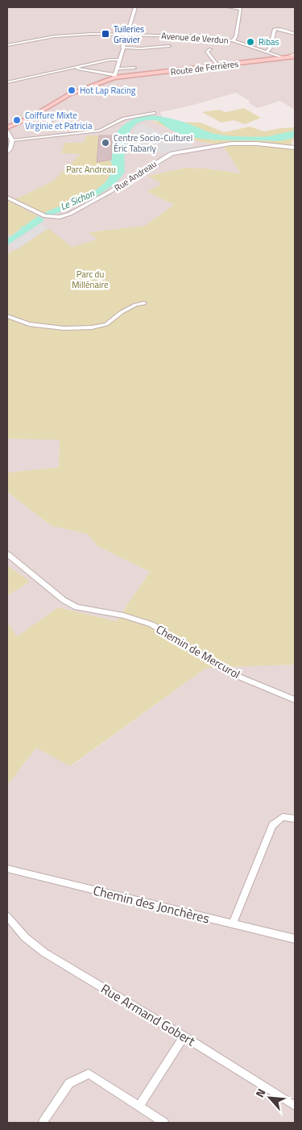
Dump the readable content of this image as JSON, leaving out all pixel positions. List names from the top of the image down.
{
  "streets": {
    "main road": ["Route de Ferrières"],
    "street": [
      "Avenue de Verdun",
      "Rue Andreau",
      "Chemin de Mercurol",
      "Chemin des Jonchères",
      "Rue Armand Gobert"
    ]
  },
  "crossings": [
    ["Avenue de Verdun", "Route de Ferrières"]
  ],
  "water": ["Le Sichon"],
  "parks": ["Parc Andreau", "Parc du Millénaire"],
  "places": {
    "transit": ["Tuileries Gravier"],
    "other": [
      "Ribas",
      "Hot Lap Racing",
      "Coiffure Mixte Virginie et Patricia",
      "Centre Socio-Culturel Éric Tabarly"
    ]
  },
  "north": "top left"
}
